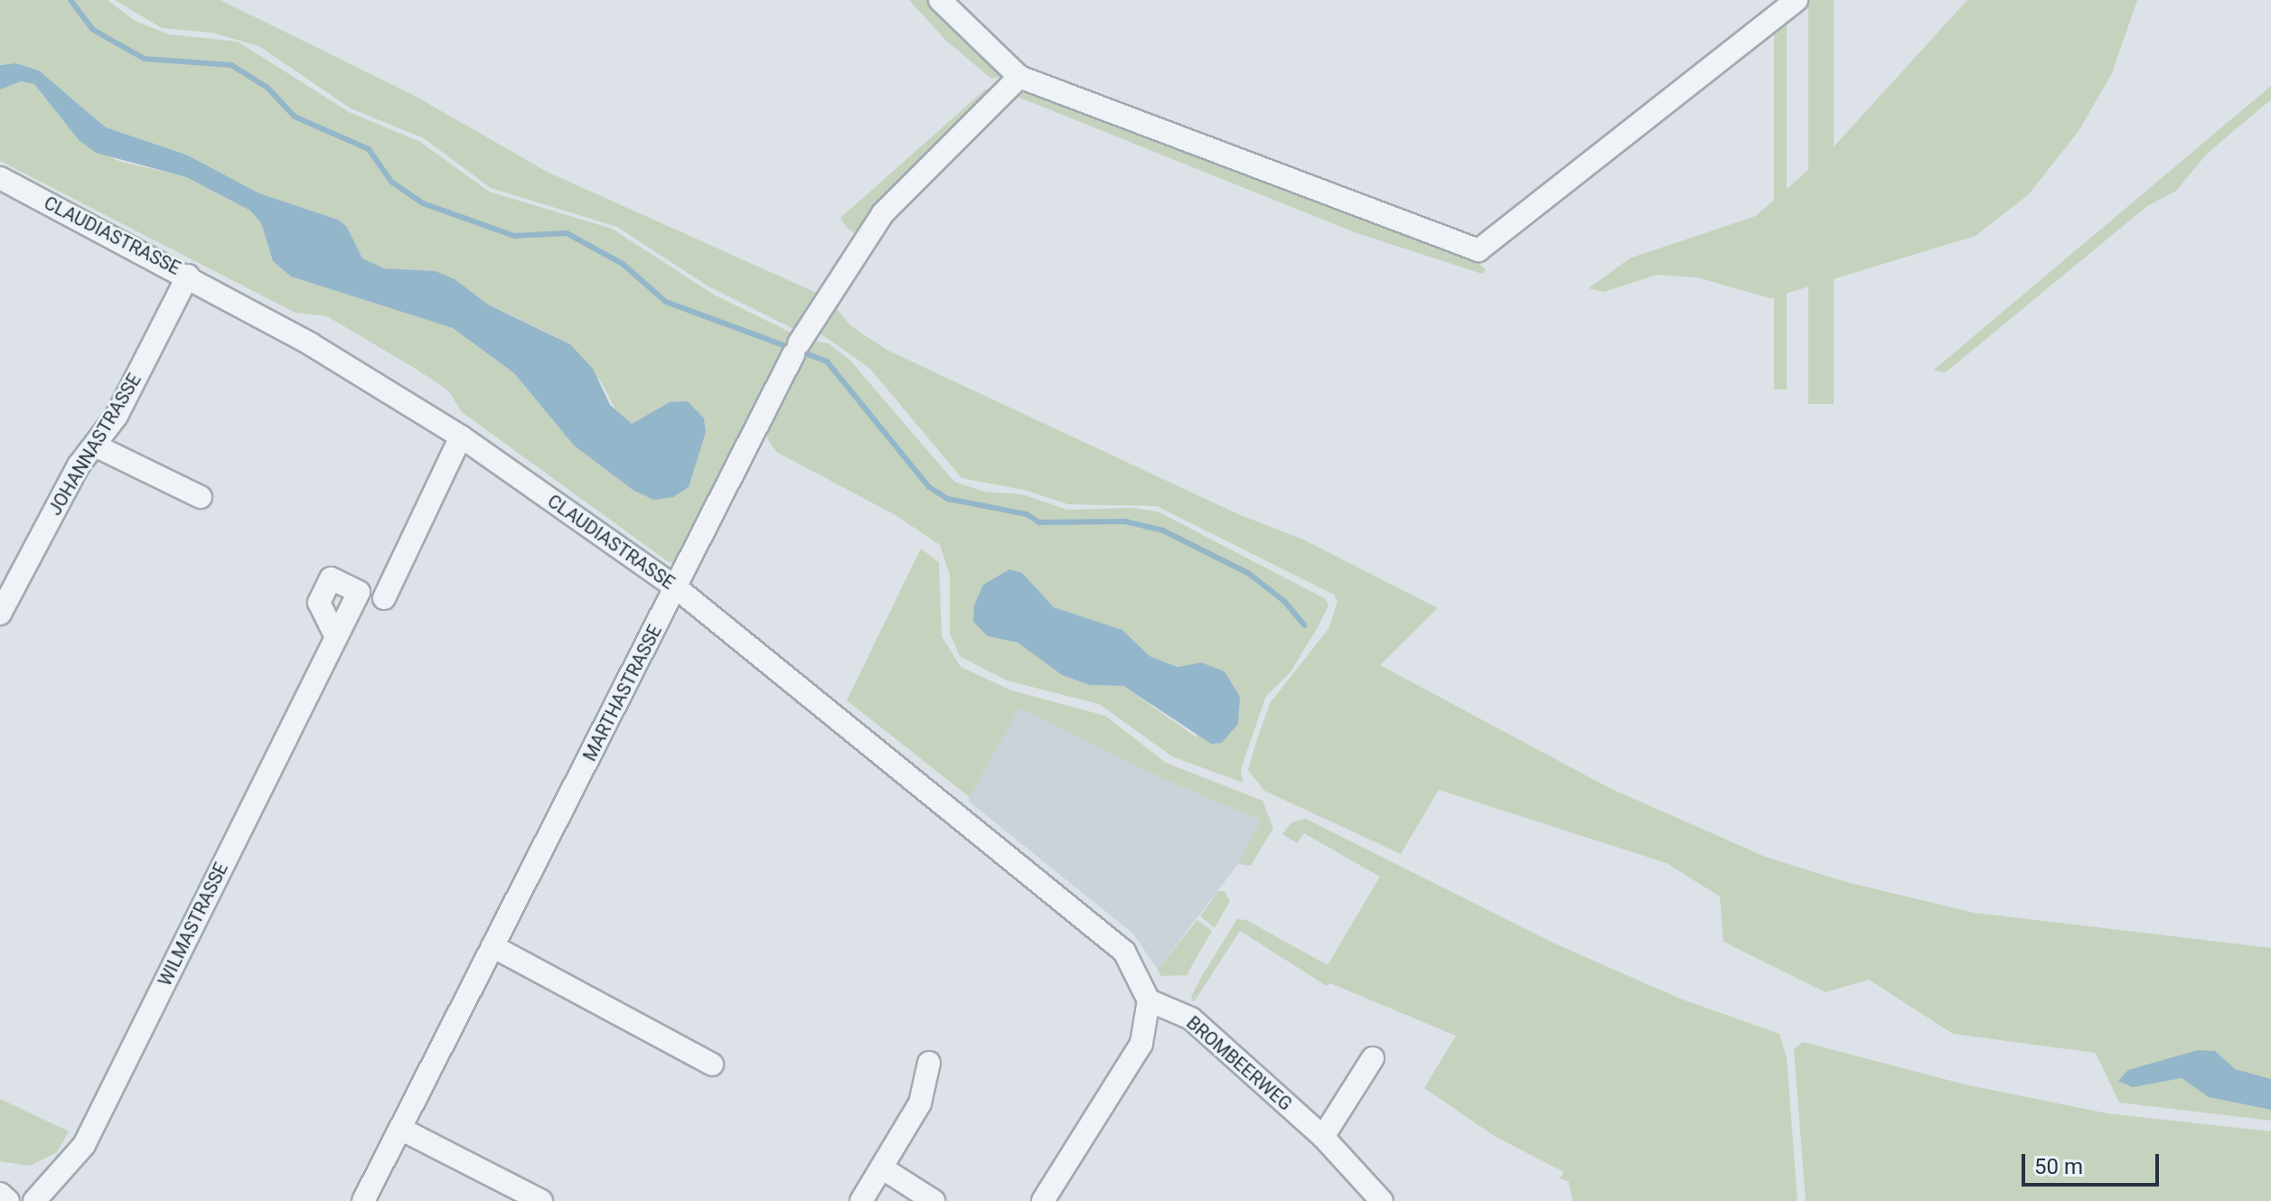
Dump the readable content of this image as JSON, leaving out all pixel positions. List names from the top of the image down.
{
  "streets": {
    "street": [
      "CLAUDIASTRASSE",
      "JOHANNASTRASSE",
      "MARTHASTRASSE",
      "WILMASTRASSE",
      "BROMBEERWEG"
    ]
  },
  "crossings": [
    ["CLAUDIASTRASSE", "JOHANNASTRASSE"],
    ["CLAUDIASTRASSE", "MARTHASTRASSE"],
    ["CLAUDIASTRASSE", "BROMBEERWEG"]
  ],
  "scale_bar": "50 m"
}
